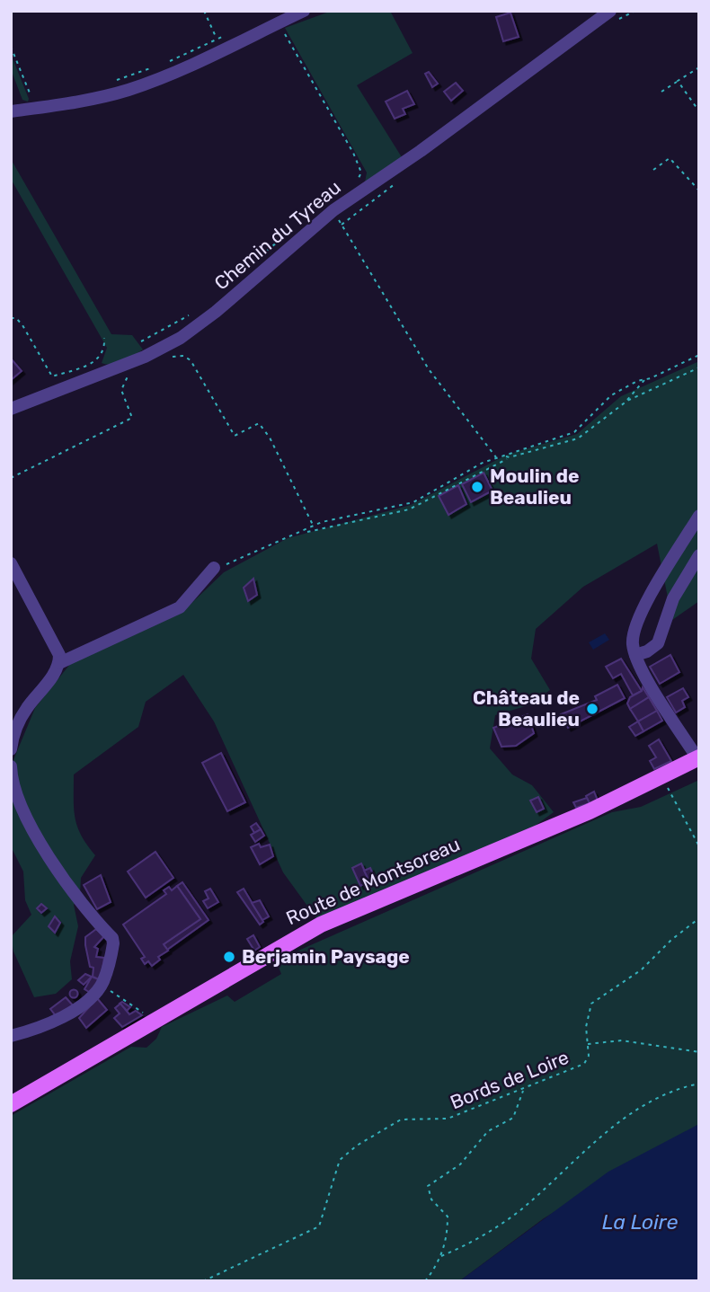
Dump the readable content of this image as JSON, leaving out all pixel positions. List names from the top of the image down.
{
  "streets": {
    "main road": ["Route de Montsoreau"],
    "street": ["Chemin du Tyreau"],
    "path": ["Bords de Loire"]
  },
  "water": ["La Loire"],
  "places": ["Moulin de Beaulieu", "Château de Beaulieu", "Berjamin Paysage"]
}
